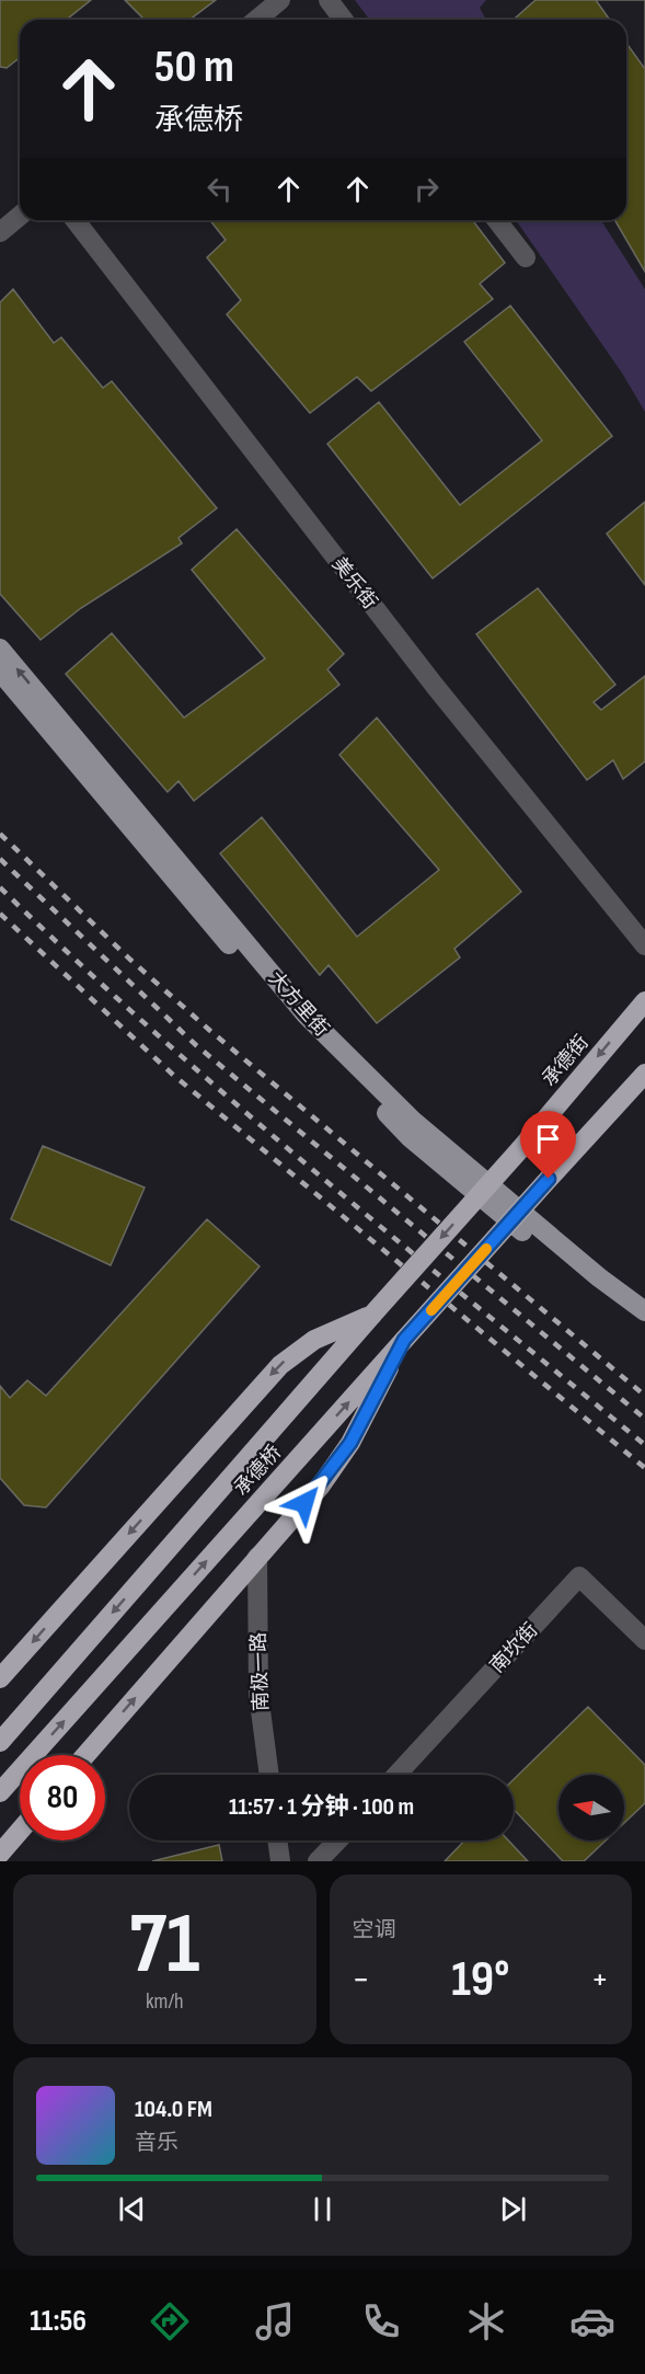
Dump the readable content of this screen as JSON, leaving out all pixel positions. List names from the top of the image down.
{
  "streets": {
    "highway": ["承德街", "承德桥"],
    "main road": ["大方里街"],
    "street": ["美乐街", "南坎街", "南极一路"]
  },
  "crossings": [
    ["承德街", "承德桥"]
  ],
  "one_way": ["承德街"],
  "north": "left",
  "page": {
    "turn": ["50 m", "承德桥"],
    "limit": "80",
    "trip": "11:57 · 1 分钟 · 100 m",
    "tile": [
      ["71", "km/h"],
      "空调"
    ],
    "heat": ["−", "19°", "+"],
    "song": ["104.0 FM", "音乐"],
    "tabs": "11:56"
  }
}
